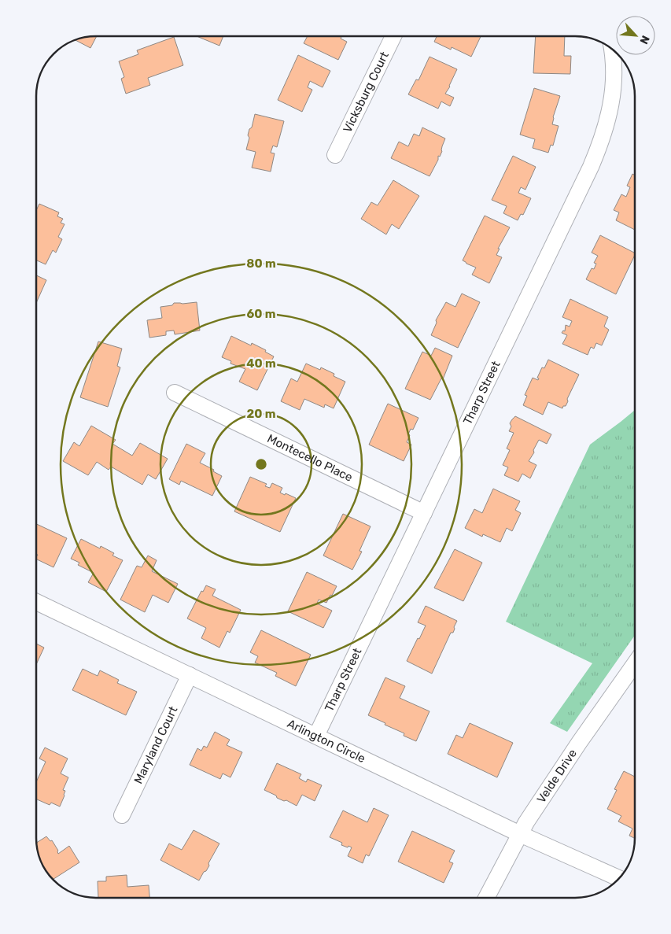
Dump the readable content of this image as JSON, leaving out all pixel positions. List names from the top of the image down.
{
  "streets": {
    "street": [
      "Vicksburg Court",
      "Tharp Street",
      "Montecello Place",
      "Arlington Circle",
      "Maryland Court",
      "Velde Drive"
    ]
  },
  "crossings": [
    ["Tharp Street", "Montecello Place"],
    ["Tharp Street", "Arlington Circle"],
    ["Arlington Circle", "Maryland Court"],
    ["Arlington Circle", "Velde Drive"]
  ],
  "north": "bottom right",
  "rings": [
    "80 m",
    "60 m",
    "40 m",
    "20 m"
  ]
}
